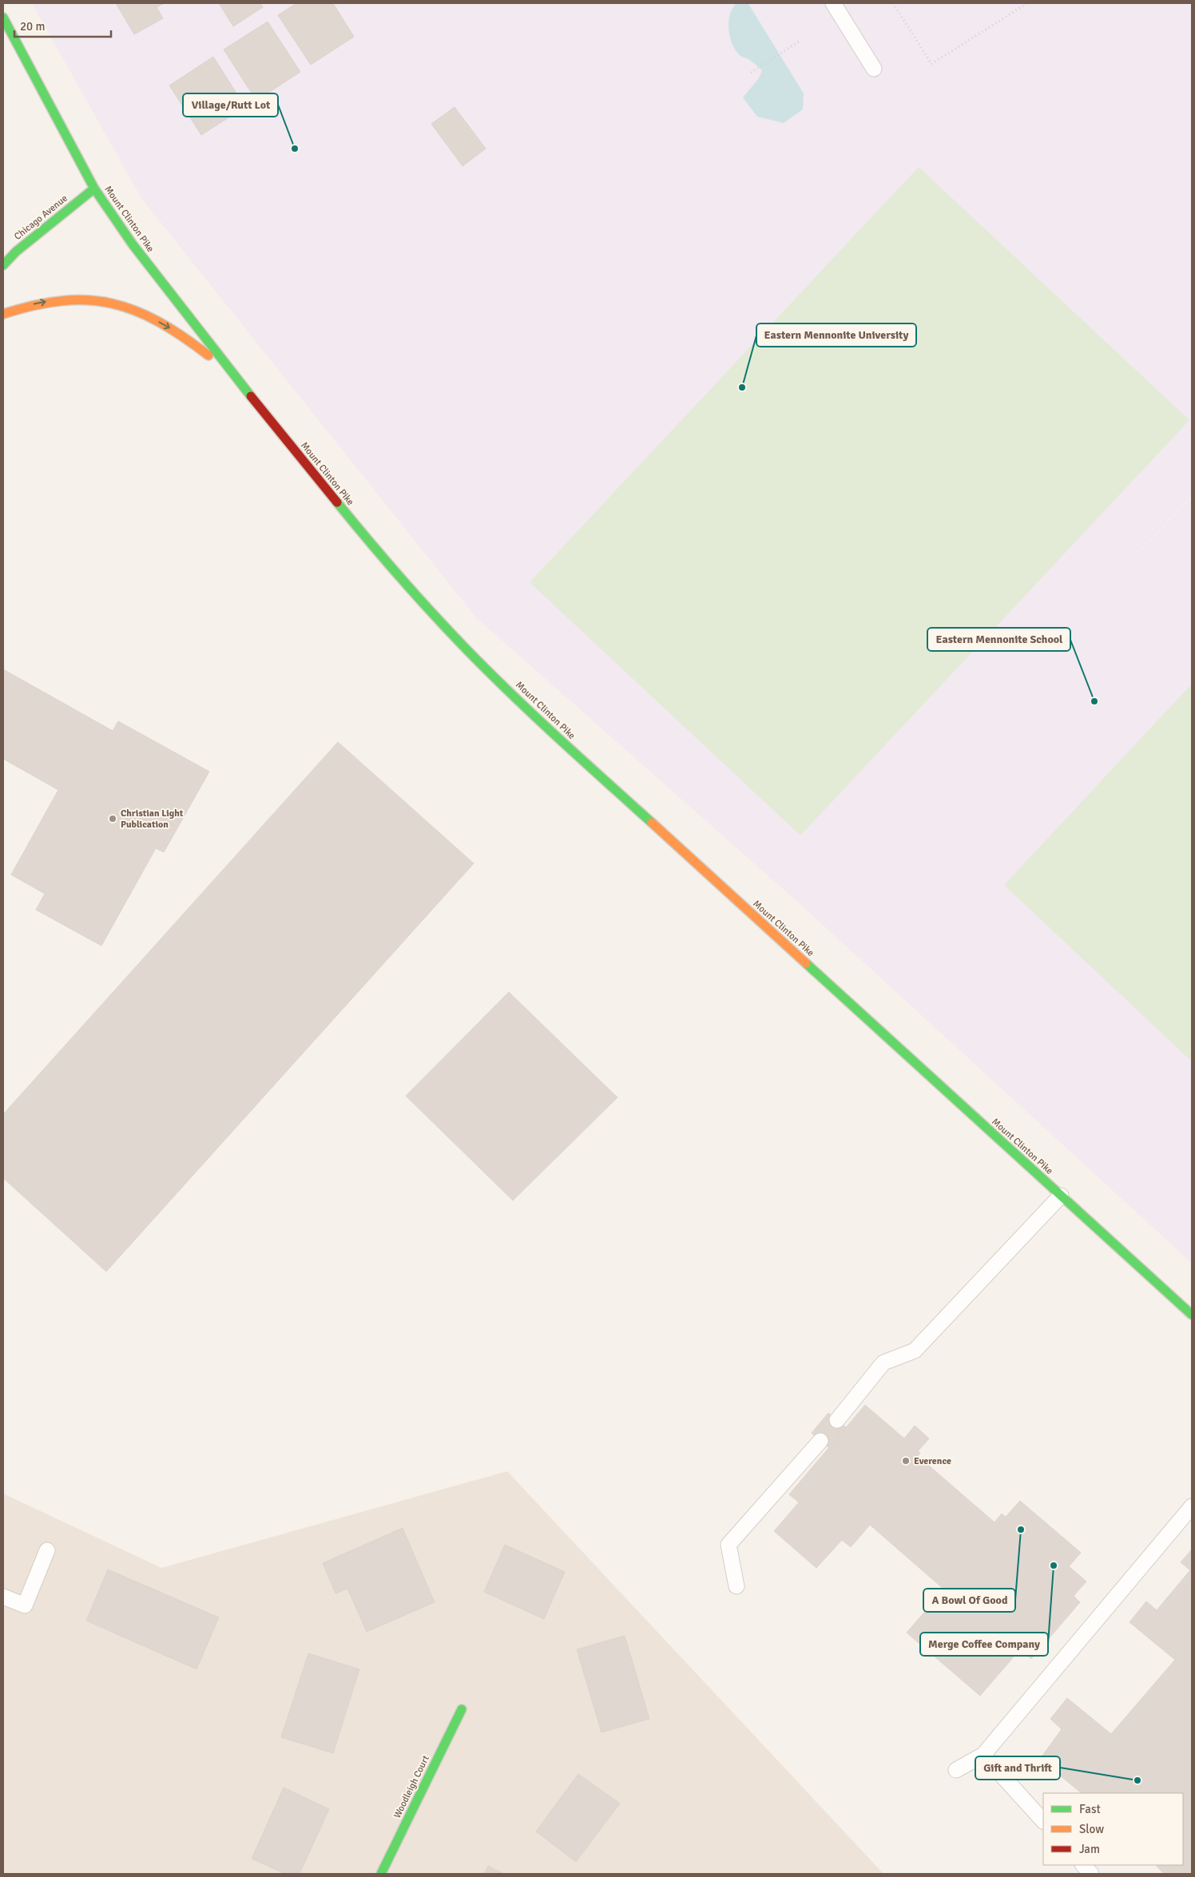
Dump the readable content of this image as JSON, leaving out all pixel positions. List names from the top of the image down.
{
  "streets": {
    "street": ["Chicago Avenue", "Mount Clinton Pike", "Woodleigh Court"]
  },
  "crossings": [
    ["Chicago Avenue", "Mount Clinton Pike"]
  ],
  "places": [
    "Village/Rutt Lot",
    "Eastern Mennonite University",
    "Eastern Mennonite School",
    "Christian Light Publication",
    "Everence",
    "A Bowl Of Good",
    "Merge Coffee Company",
    "Gift and Thrift"
  ],
  "legend": ["Fast", "Slow", "Jam"],
  "scale_bar": "20 m"
}
